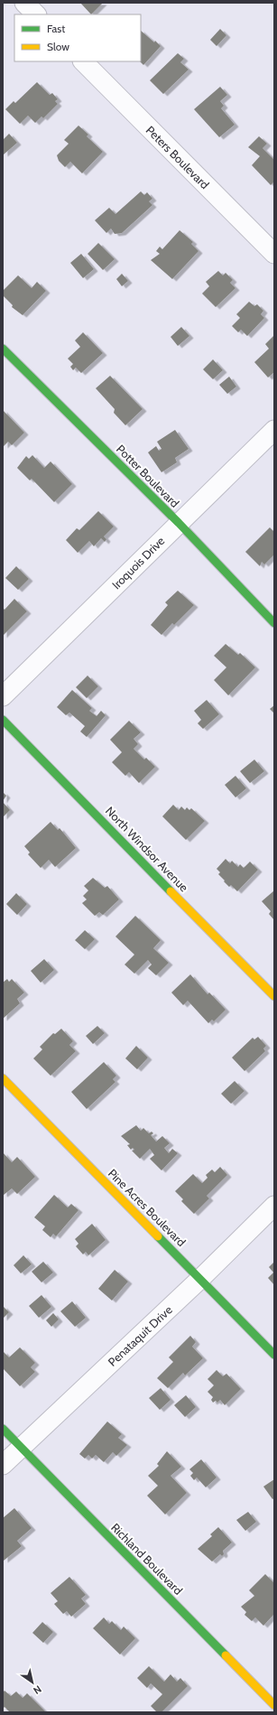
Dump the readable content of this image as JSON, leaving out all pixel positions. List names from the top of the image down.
{
  "streets": {
    "street": [
      "Peters Boulevard",
      "Potter Boulevard",
      "Iroquois Drive",
      "North Windsor Avenue",
      "Pine Acres Boulevard",
      "Penataquit Drive",
      "Richland Boulevard"
    ]
  },
  "crossings": [
    ["Potter Boulevard", "Iroquois Drive"],
    ["Pine Acres Boulevard", "Penataquit Drive"],
    ["Penataquit Drive", "Richland Boulevard"]
  ],
  "legend": ["Fast", "Slow"],
  "north": "bottom right"
}
